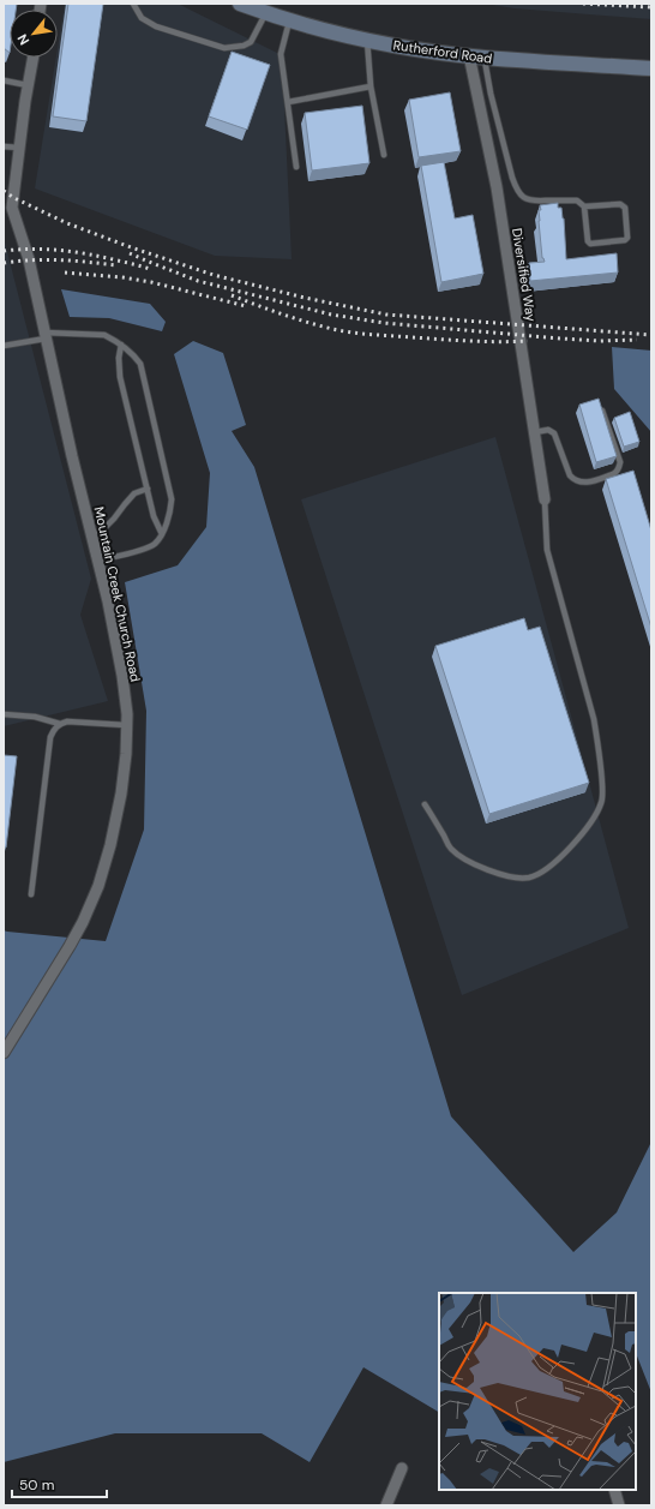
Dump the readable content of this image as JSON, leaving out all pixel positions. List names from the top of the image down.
{
  "streets": {
    "street": ["Rutherford Road", "Diversified Way", "Mountain Creek Church Road"]
  },
  "crossings": [
    ["Rutherford Road", "Diversified Way"]
  ],
  "scale_bar": "50 m",
  "north": "bottom left"
}
